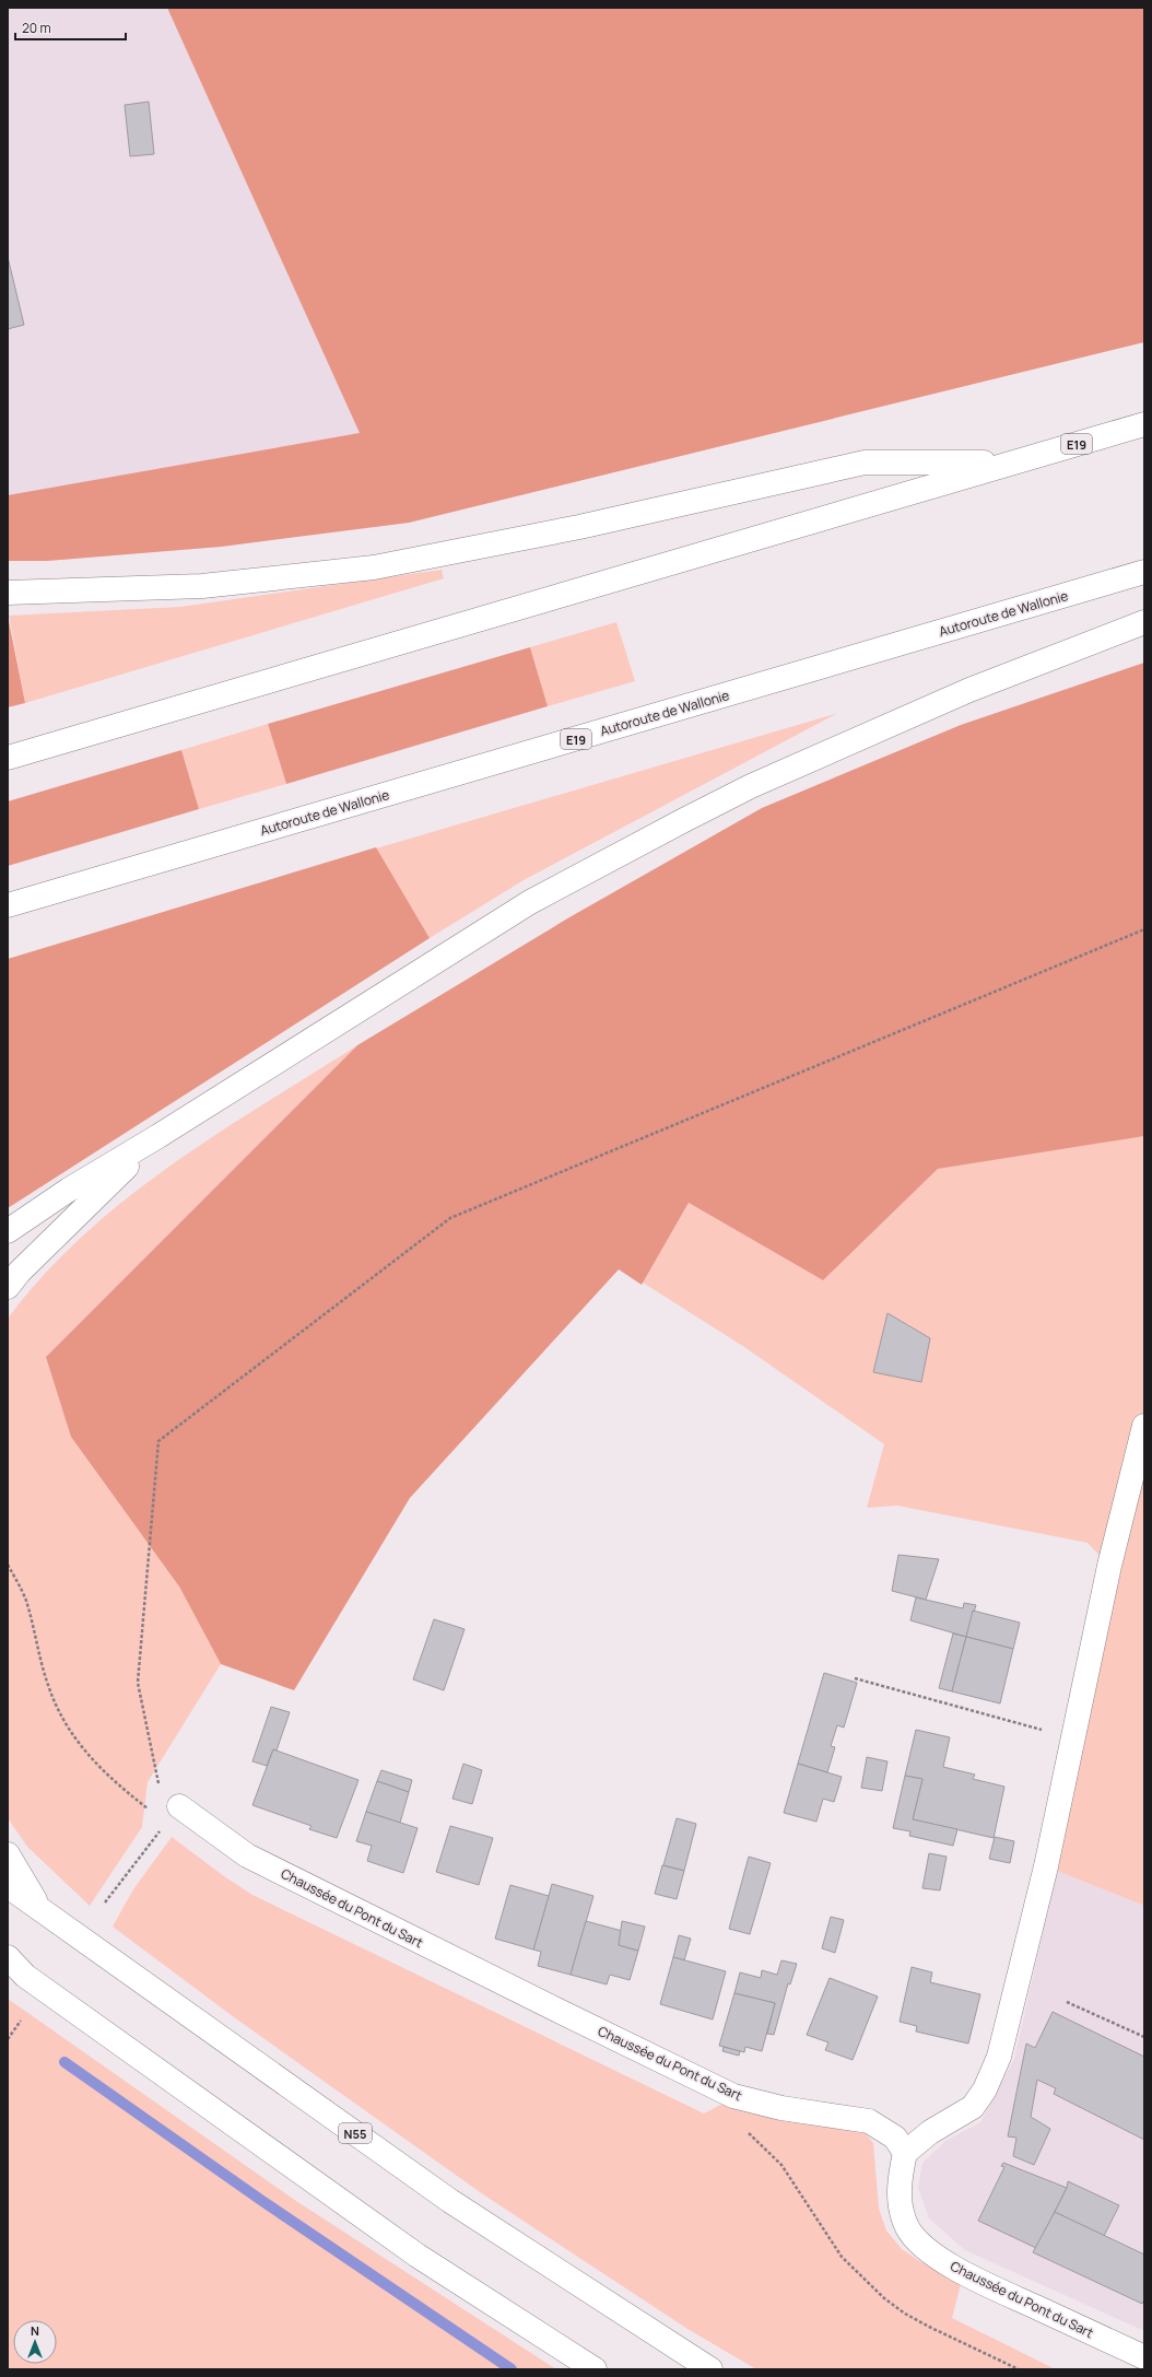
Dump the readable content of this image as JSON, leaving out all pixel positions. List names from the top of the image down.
{
  "streets": {
    "main road": [
      "E19",
      "Autoroute de Wallonie",
      "Chaussée du Pont du Sart",
      "N55"
    ]
  },
  "scale_bar": "20 m",
  "north": "top"
}
